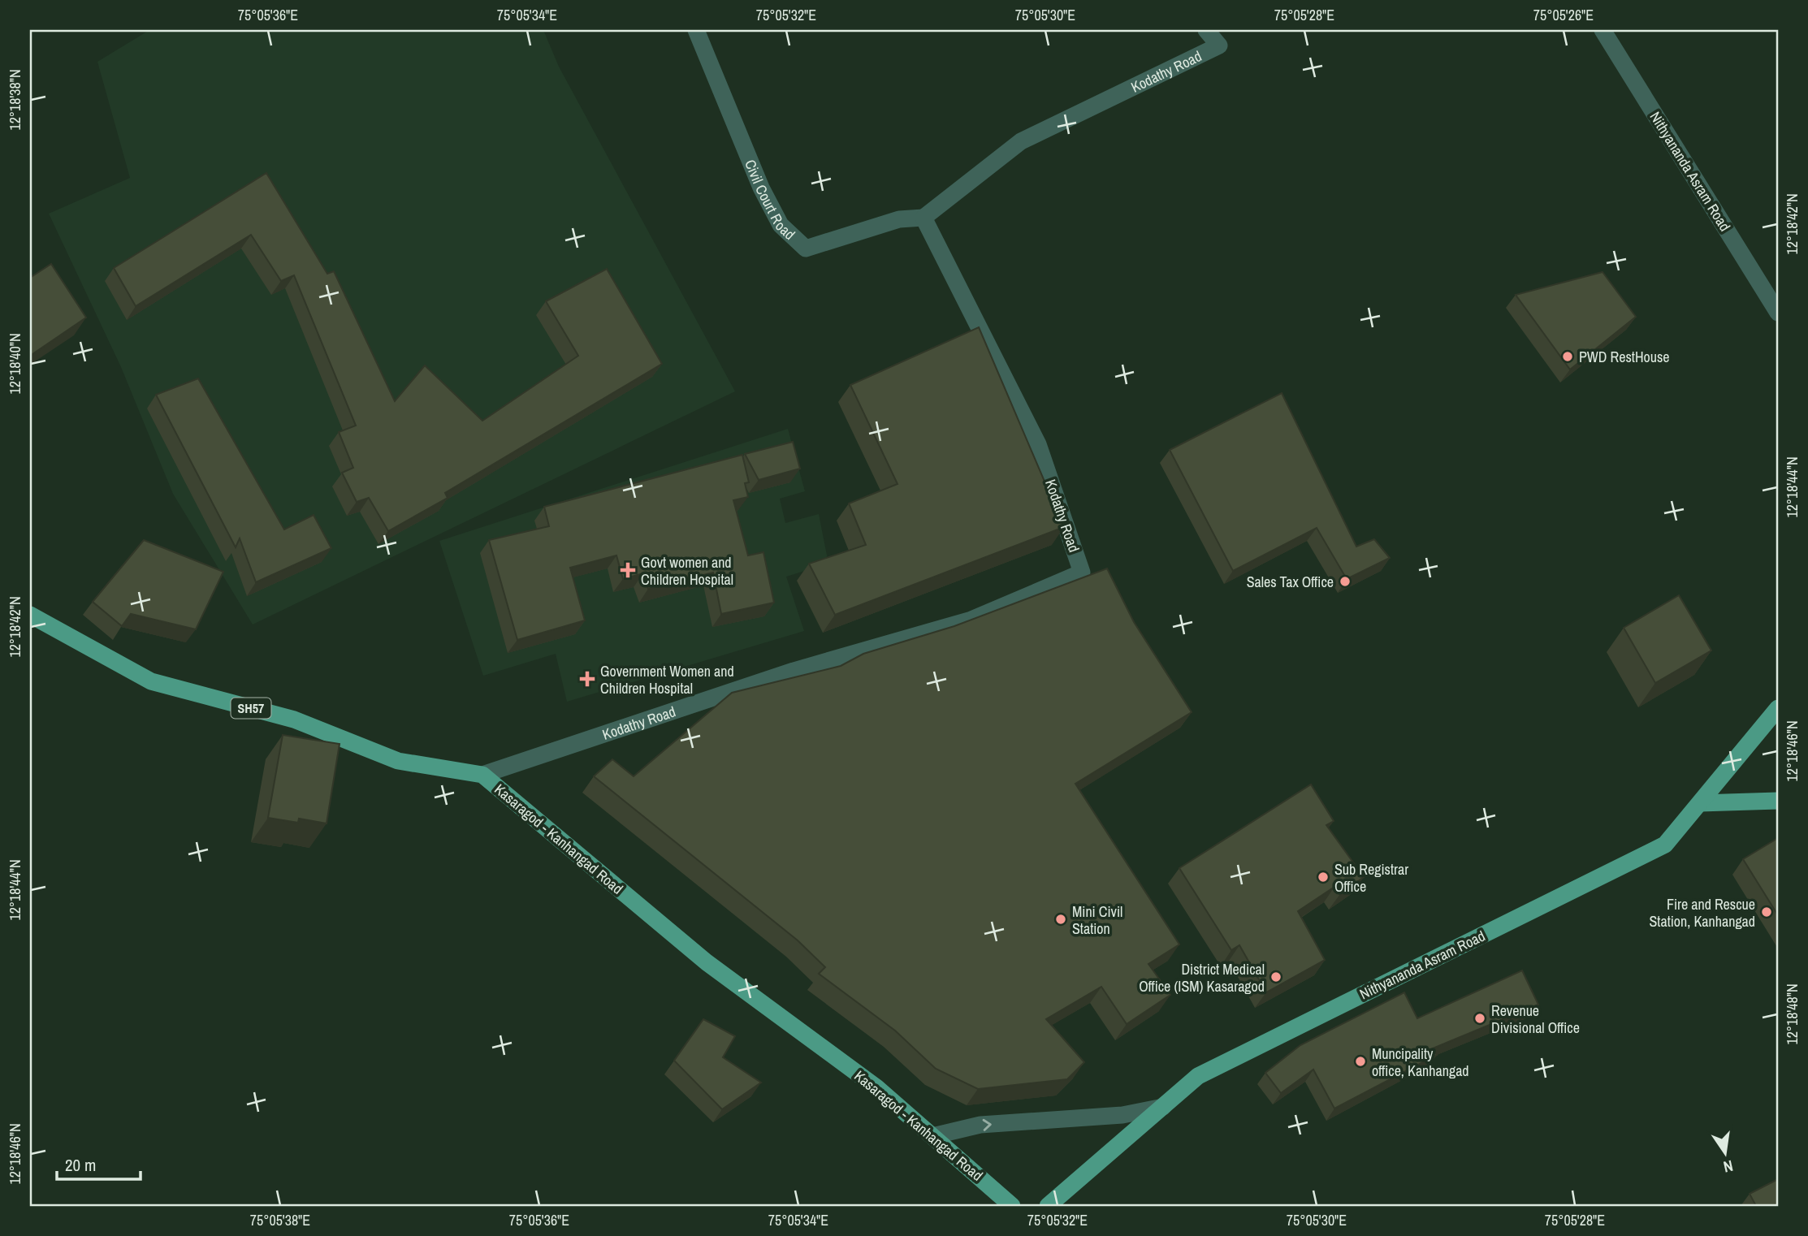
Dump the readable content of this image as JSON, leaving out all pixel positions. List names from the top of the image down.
{
  "streets": {
    "main road": ["Nithyananda Asram Road", "SH57", "Kasaragod - Kanhangad Road"],
    "street": ["Kodathy Road", "Civil Court Road"]
  },
  "crossings": [
    ["Kodathy Road", "Civil Court Road"],
    ["Kodathy Road", "Kasaragod - Kanhangad Road"]
  ],
  "places": {
    "other": [
      "PWD RestHouse",
      "Sales Tax Office",
      "Sub Registrar Office",
      "Fire and Rescue Station, Kanhangad",
      "Mini Civil Station",
      "District Medical Office (ISM) Kasaragod",
      "Revenue Divisional Office",
      "Muncipality office, Kanhangad"
    ],
    "health": ["Govt women and Children Hospital", "Government Women and Children Hospital"]
  },
  "scale_bar": "20 m",
  "north": "bottom",
  "coordinates": [
    "75°05'36\"E",
    "75°05'34\"E",
    "75°05'32\"E",
    "75°05'30\"E",
    "75°05'28\"E",
    "75°05'26\"E",
    "12°18'38\"N",
    "12°18'42\"N",
    "12°18'40\"N",
    "12°18'44\"N",
    "12°18'46\"N",
    "12°18'48\"N",
    "75°05'38\"E"
  ]
}
